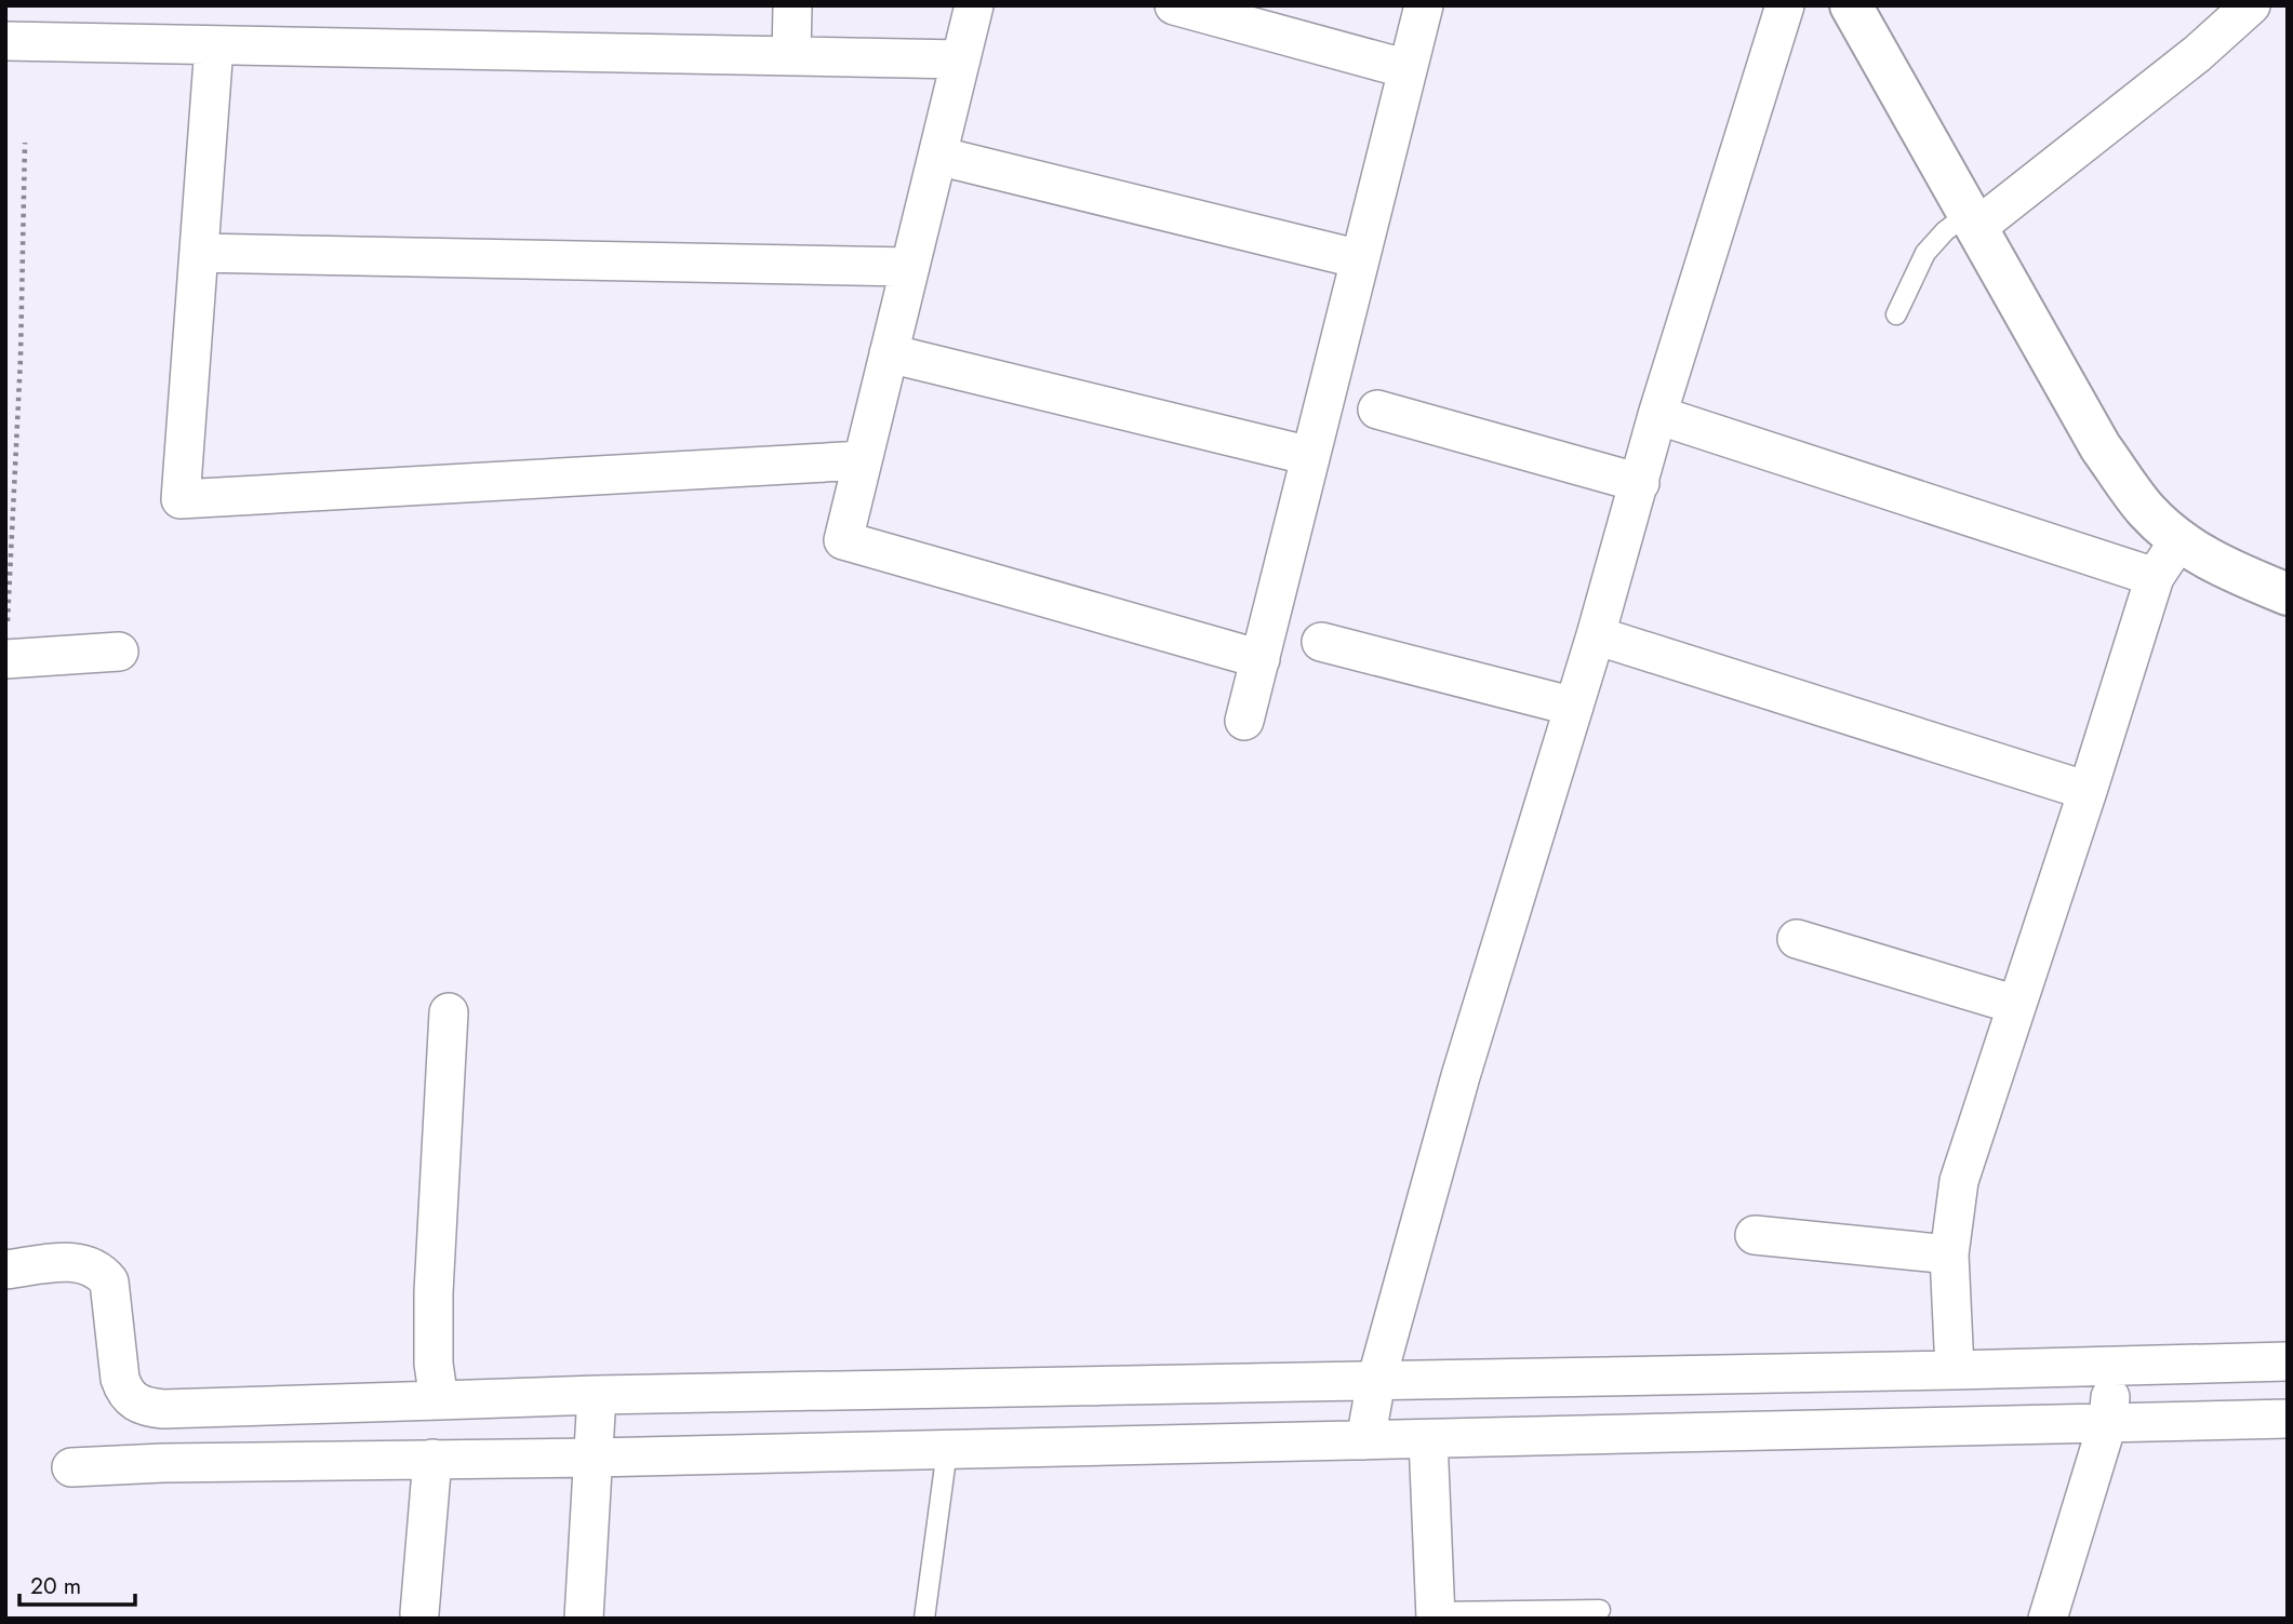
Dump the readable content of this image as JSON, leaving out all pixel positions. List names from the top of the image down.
{
  "scale_bar": "20 m"
}
